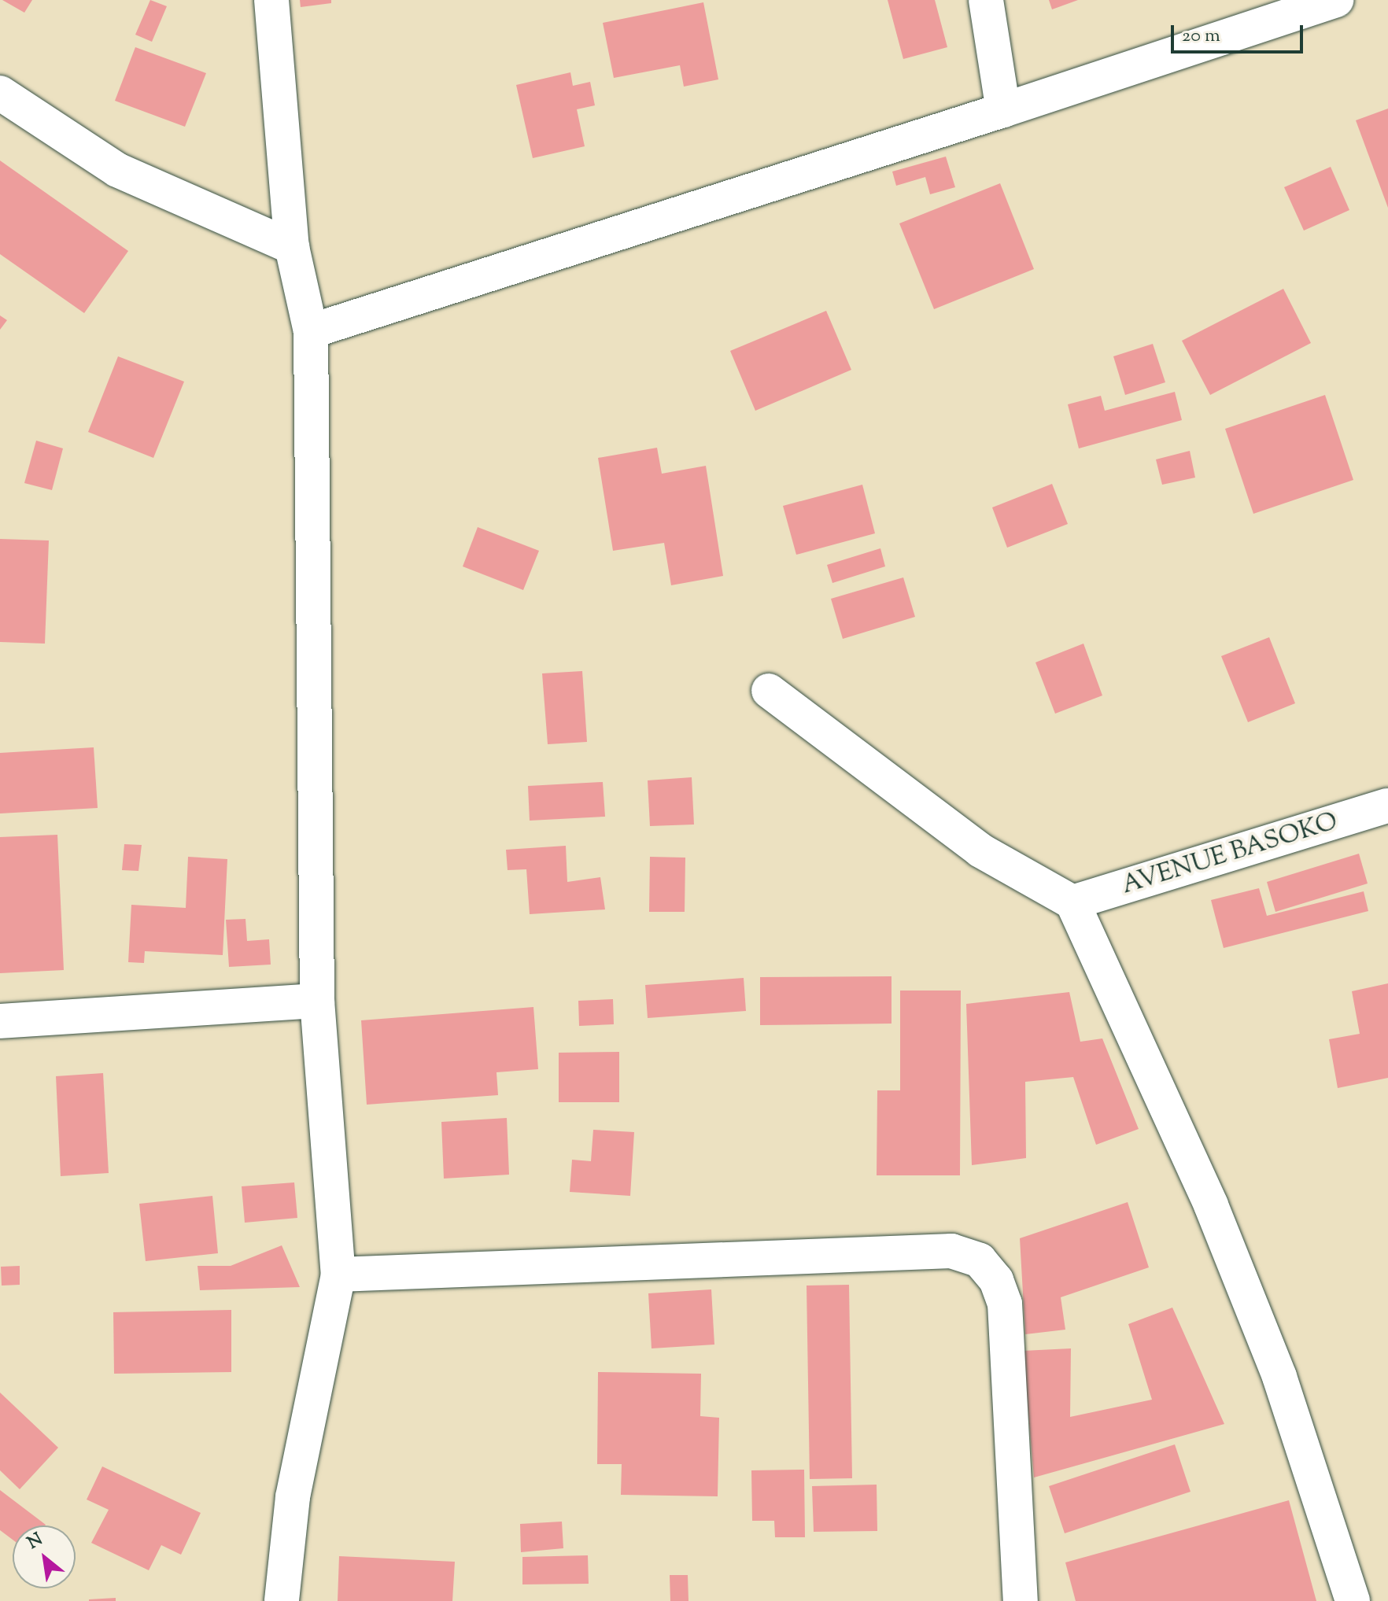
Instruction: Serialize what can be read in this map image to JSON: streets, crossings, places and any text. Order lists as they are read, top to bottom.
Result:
{
  "streets": {
    "street": ["AVENUE BASOKO"]
  },
  "scale_bar": "20 m",
  "north": "top left"
}
